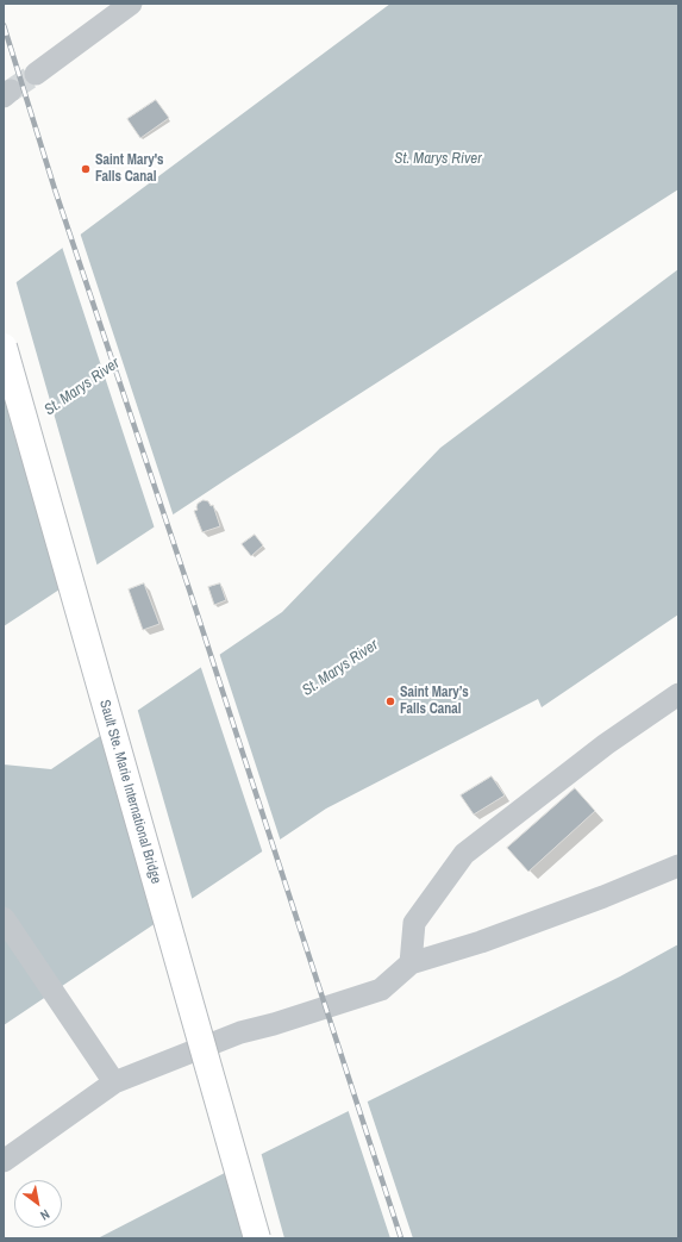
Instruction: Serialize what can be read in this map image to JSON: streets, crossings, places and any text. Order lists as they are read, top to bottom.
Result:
{
  "streets": {
    "highway": ["Sault Ste. Marie International Bridge"]
  },
  "water": ["St. Marys River"],
  "places": ["Saint Mary's Falls Canal", "Saint Mary’s Falls Canal"],
  "north": "bottom right"
}
